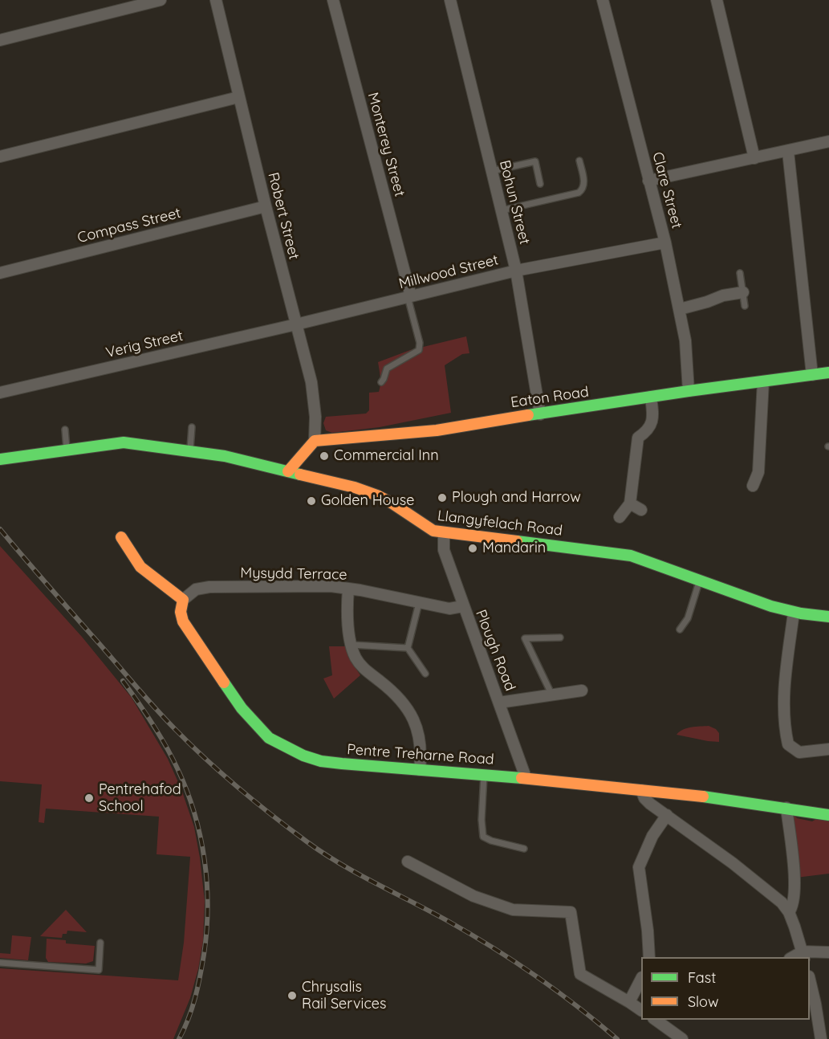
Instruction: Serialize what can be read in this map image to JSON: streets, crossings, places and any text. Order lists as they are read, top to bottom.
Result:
{
  "streets": {
    "street": [
      "Monterey Street",
      "Clare Street",
      "Bohun Street",
      "Robert Street",
      "Compass Street",
      "Millwood Street",
      "Verig Street",
      "Eaton Road",
      "Llangyfelach Road",
      "Mysydd Terrace",
      "Plough Road",
      "Pentre Treharne Road"
    ]
  },
  "crossings": [
    ["Monterey Street", "Millwood Street"],
    ["Clare Street", "Millwood Street"],
    ["Clare Street", "Eaton Road"],
    ["Bohun Street", "Millwood Street"],
    ["Bohun Street", "Eaton Road"],
    ["Robert Street", "Compass Street"],
    ["Robert Street", "Millwood Street"],
    ["Robert Street", "Verig Street"],
    ["Robert Street", "Eaton Road"],
    ["Millwood Street", "Verig Street"],
    ["Llangyfelach Road", "Plough Road"],
    ["Mysydd Terrace", "Plough Road"],
    ["Mysydd Terrace", "Pentre Treharne Road"],
    ["Plough Road", "Pentre Treharne Road"]
  ],
  "places": [
    "Commercial Inn",
    "Plough and Harrow",
    "Golden House",
    "Mandarin",
    "Pentrehafod School",
    "Chrysalis Rail Services"
  ],
  "legend": ["Fast", "Slow"]
}
